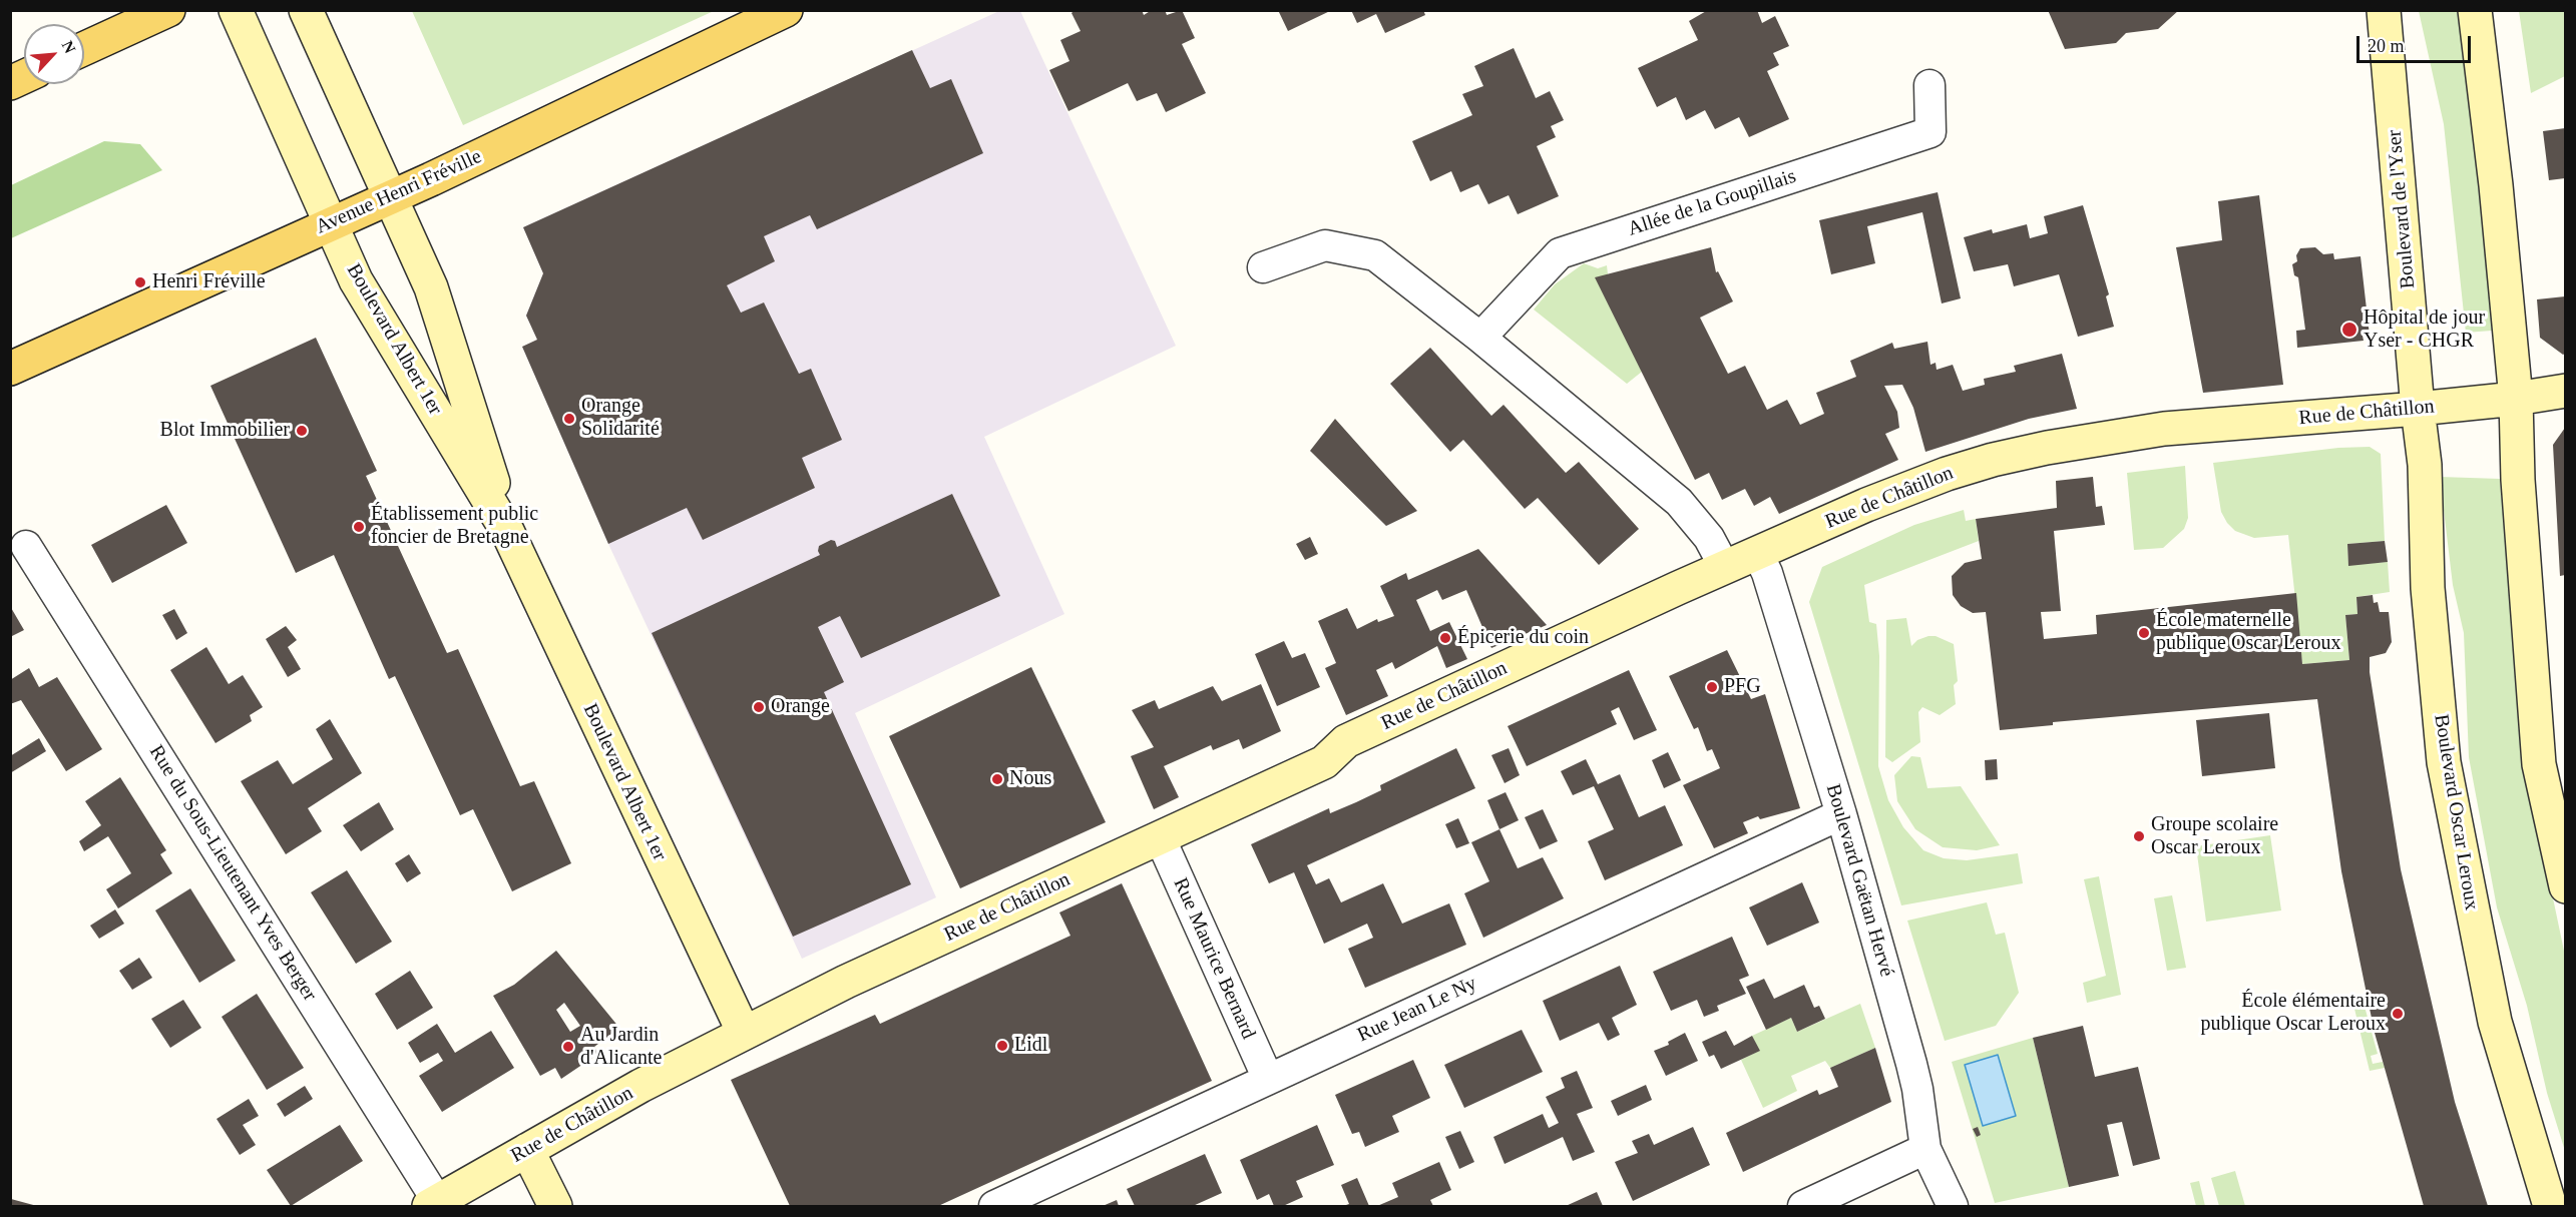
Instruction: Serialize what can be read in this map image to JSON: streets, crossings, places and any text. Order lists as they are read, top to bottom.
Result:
{
  "streets": {
    "main road": ["Avenue Henri Fréville"],
    "street": [
      "Allée de la Goupillais",
      "Boulevard de l'Yser",
      "Boulevard Albert 1er",
      "Rue de Châtillon",
      "Boulevard Oscar Leroux",
      "Rue du Sous-Lieutenant Yves Berger",
      "Boulevard Gaëtan Hervé",
      "Rue Maurice Bernard",
      "Rue Jean Le Ny"
    ]
  },
  "crossings": [
    ["Avenue Henri Fréville", "Boulevard Albert 1er"],
    ["Boulevard de l'Yser", "Rue de Châtillon"],
    ["Boulevard de l'Yser", "Boulevard Oscar Leroux"],
    ["Boulevard Albert 1er", "Rue de Châtillon"],
    ["Rue de Châtillon", "Boulevard Oscar Leroux"],
    ["Rue de Châtillon", "Rue du Sous-Lieutenant Yves Berger"],
    ["Rue de Châtillon", "Boulevard Gaëtan Hervé"],
    ["Rue de Châtillon", "Rue Maurice Bernard"],
    ["Boulevard Gaëtan Hervé", "Rue Jean Le Ny"],
    ["Rue Maurice Bernard", "Rue Jean Le Ny"]
  ],
  "places": [
    "Henri Fréville",
    "Hôpital de jour Yser - CHGR",
    "Orange Solidarité",
    "Blot Immobilier",
    "Établissement public foncier de Bretagne",
    "École maternelle publique Oscar Leroux",
    "Épicerie du coin",
    "PFG",
    "Orange",
    "Nous",
    "Groupe scolaire Oscar Leroux",
    "École élémentaire publique Oscar Leroux",
    "Lidl",
    "Au Jardin d'Alicante"
  ],
  "scale_bar": "20 m",
  "north": "top right"
}
